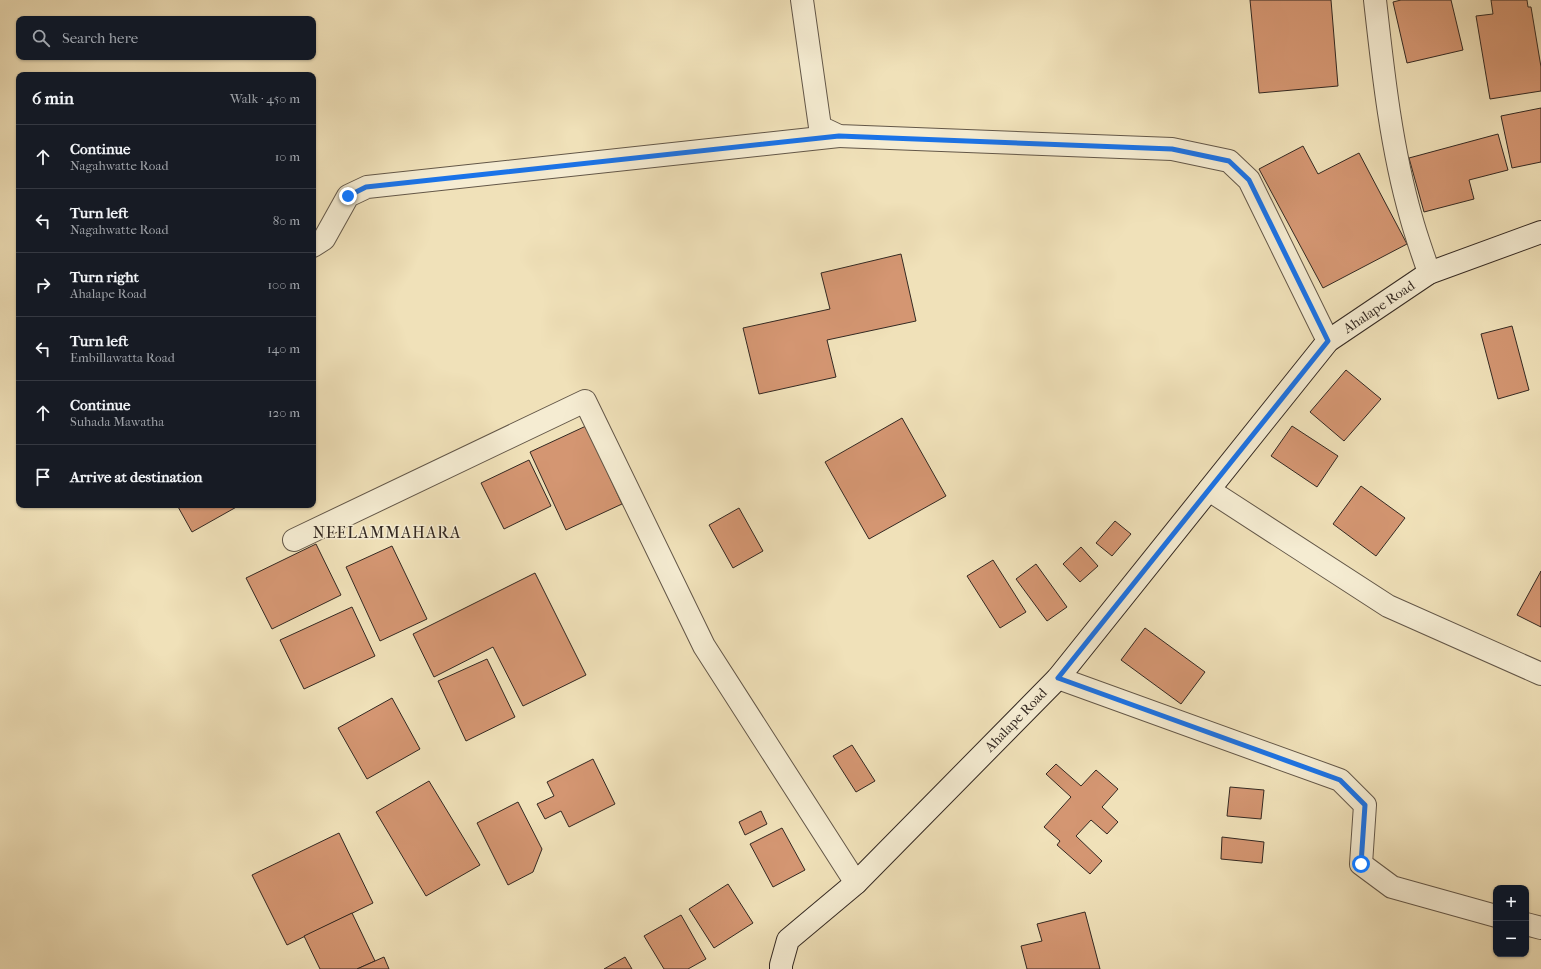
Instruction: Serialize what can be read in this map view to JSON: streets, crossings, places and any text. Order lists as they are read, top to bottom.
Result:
{
  "streets": {
    "street": ["Ahalape Road"]
  },
  "districts": ["NEELAMMAHARA"],
  "page": {
    "search": "Search here",
    "heading": ["6 min", "Walk · 450 m"],
    "list": [
      ["Continue", "Nagahwatte Road", "10 m"],
      ["Turn left", "Nagahwatte Road", "80 m"],
      ["Turn right", "Ahalape Road", "100 m"],
      ["Turn left", "Embillawatta Road", "140 m"],
      ["Continue", "Suhada Mawatha", "120 m"],
      "Arrive at destination"
    ],
    "map_buttons": ["+", "−"]
  }
}
